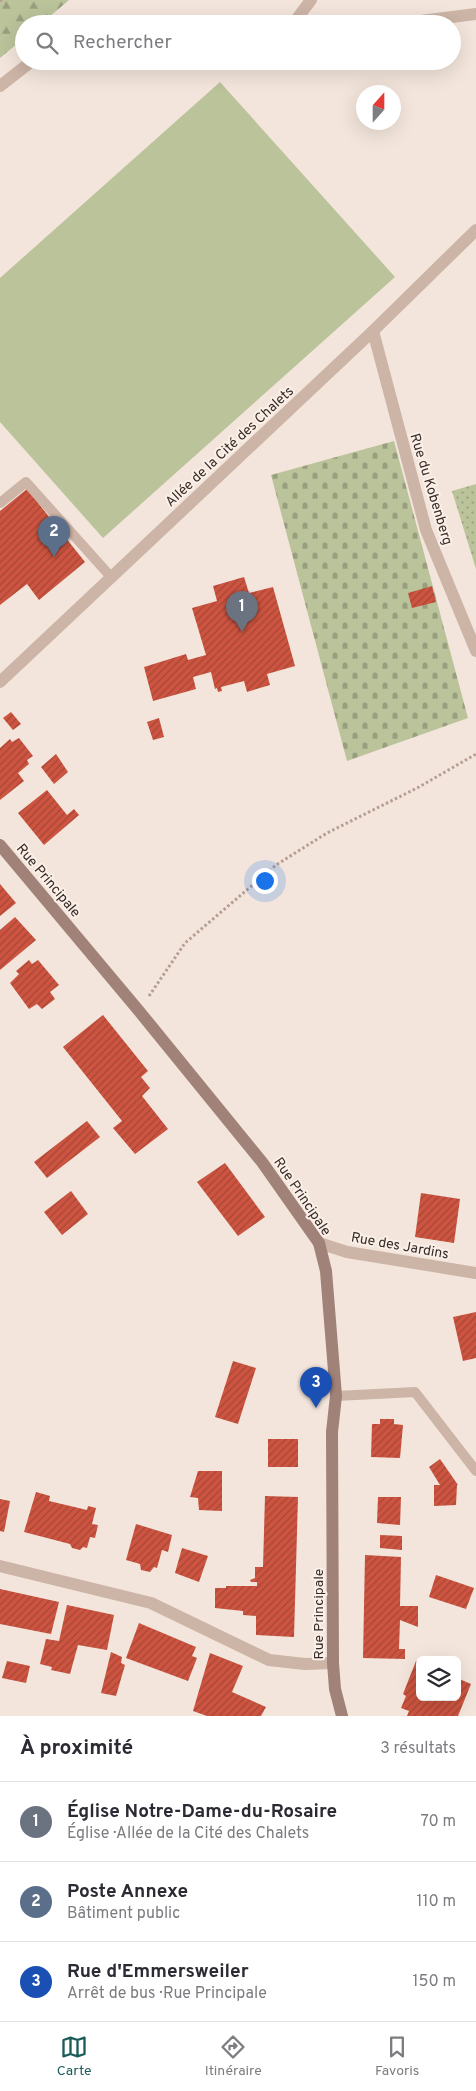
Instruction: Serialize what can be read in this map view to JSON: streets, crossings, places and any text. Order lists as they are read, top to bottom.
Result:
{
  "streets": {
    "main road": ["Rue Principale"],
    "street": ["Allée de la Cité des Chalets", "Rue du Kobenberg", "Rue des Jardins"]
  },
  "crossings": [
    ["Allée de la Cité des Chalets", "Rue du Kobenberg"],
    ["Rue Principale", "Rue des Jardins"]
  ],
  "north": "top",
  "page": {
    "search": "Rechercher",
    "pins": ["2", "1", "3"],
    "heading": ["À proximité", "3 résultats"],
    "list": [
      {
        "mark": "1",
        "name": "Église Notre-Dame-du-Rosaire",
        "note": "Église · Allée de la Cité des Chalets",
        "value": "70 m"
      },
      {
        "mark": "2",
        "name": "Poste Annexe",
        "note": "Bâtiment public",
        "value": "110 m"
      },
      {
        "mark": "3",
        "name": "Rue d'Emmersweiler",
        "note": "Arrêt de bus · Rue Principale",
        "value": "150 m"
      }
    ],
    "nav": ["Carte", "Itinéraire", "Favoris"]
  }
}
